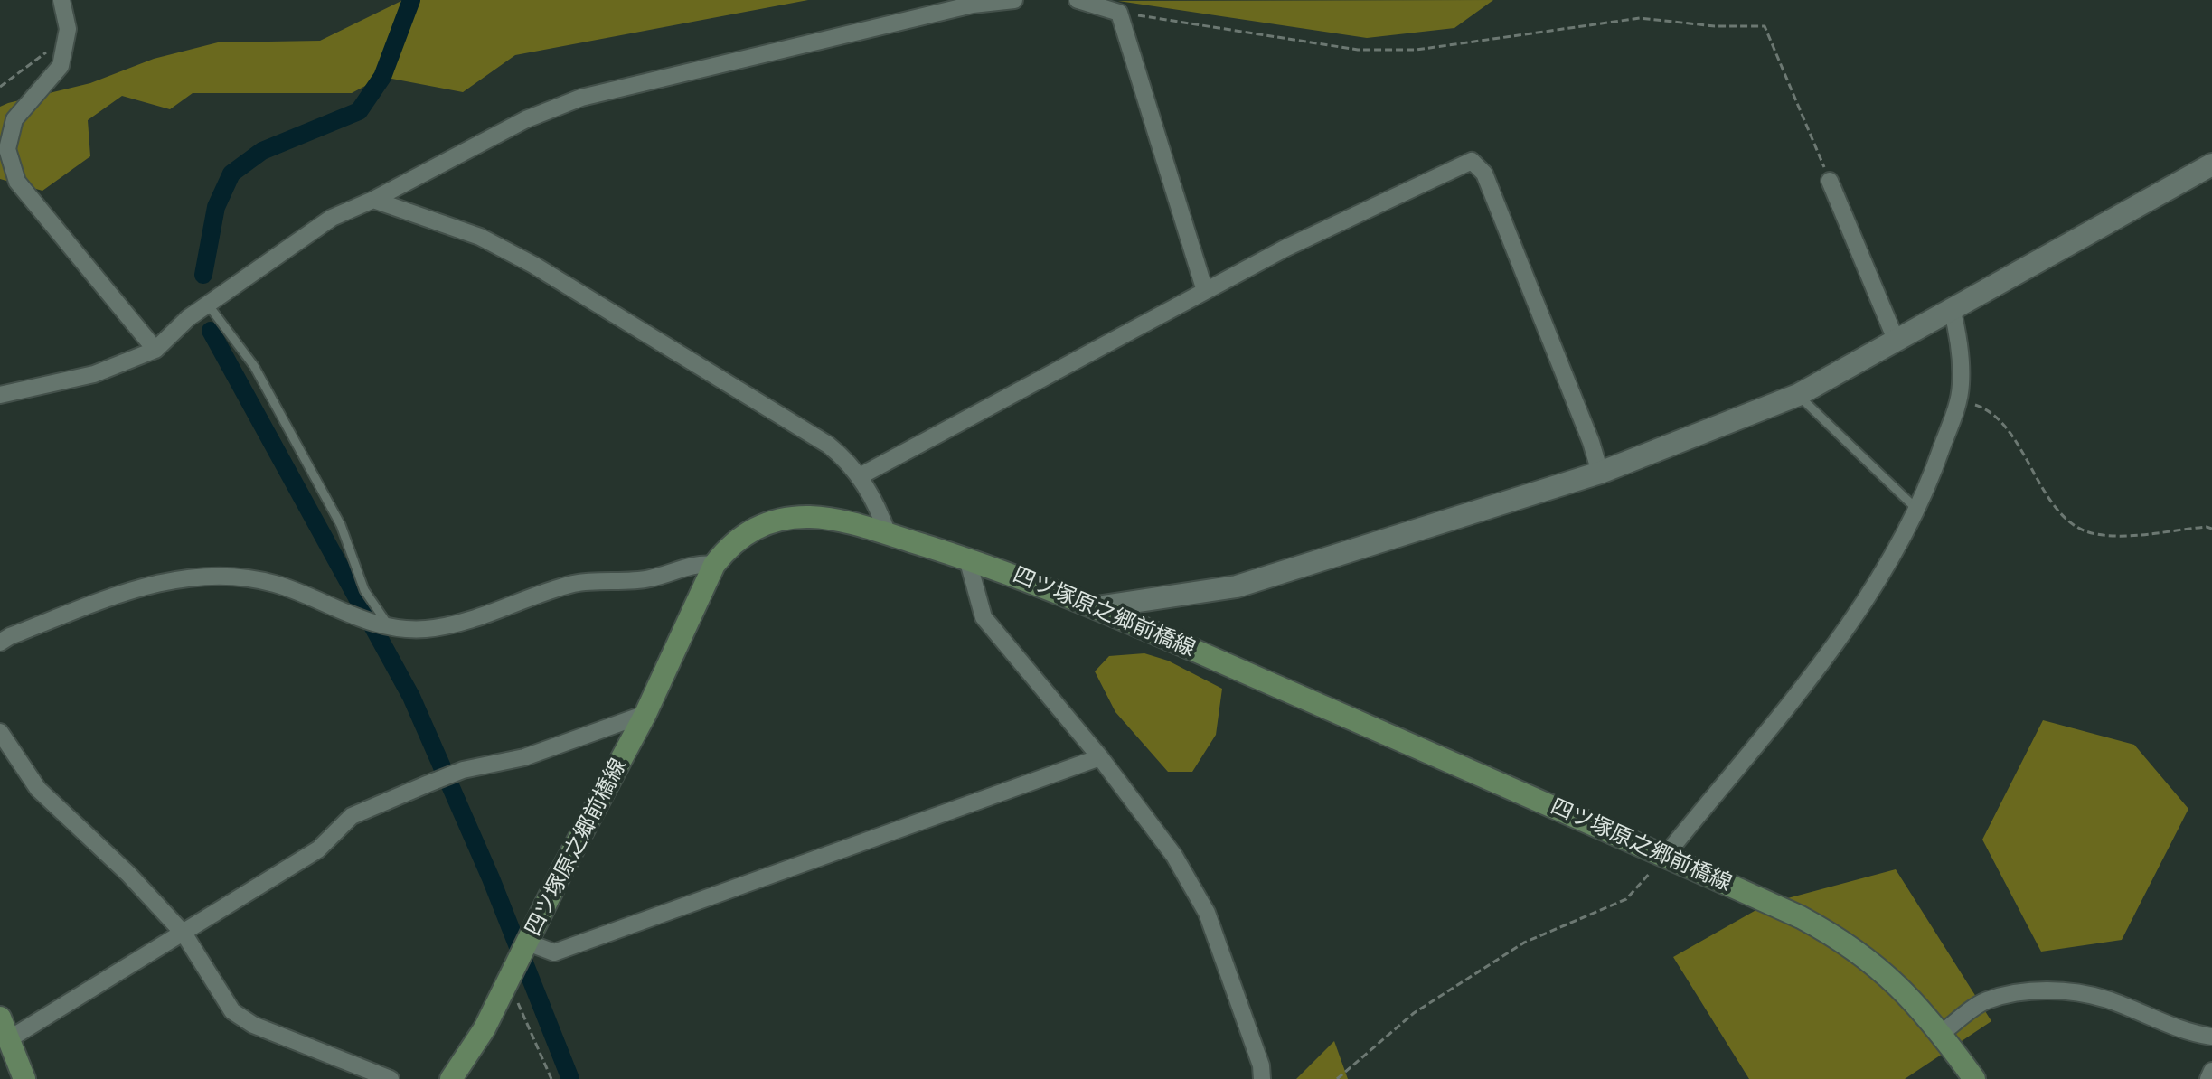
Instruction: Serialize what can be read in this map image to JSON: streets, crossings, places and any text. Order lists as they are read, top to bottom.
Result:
{
  "streets": {
    "main road": ["四ツ塚原之郷前橋線"]
  }
}
